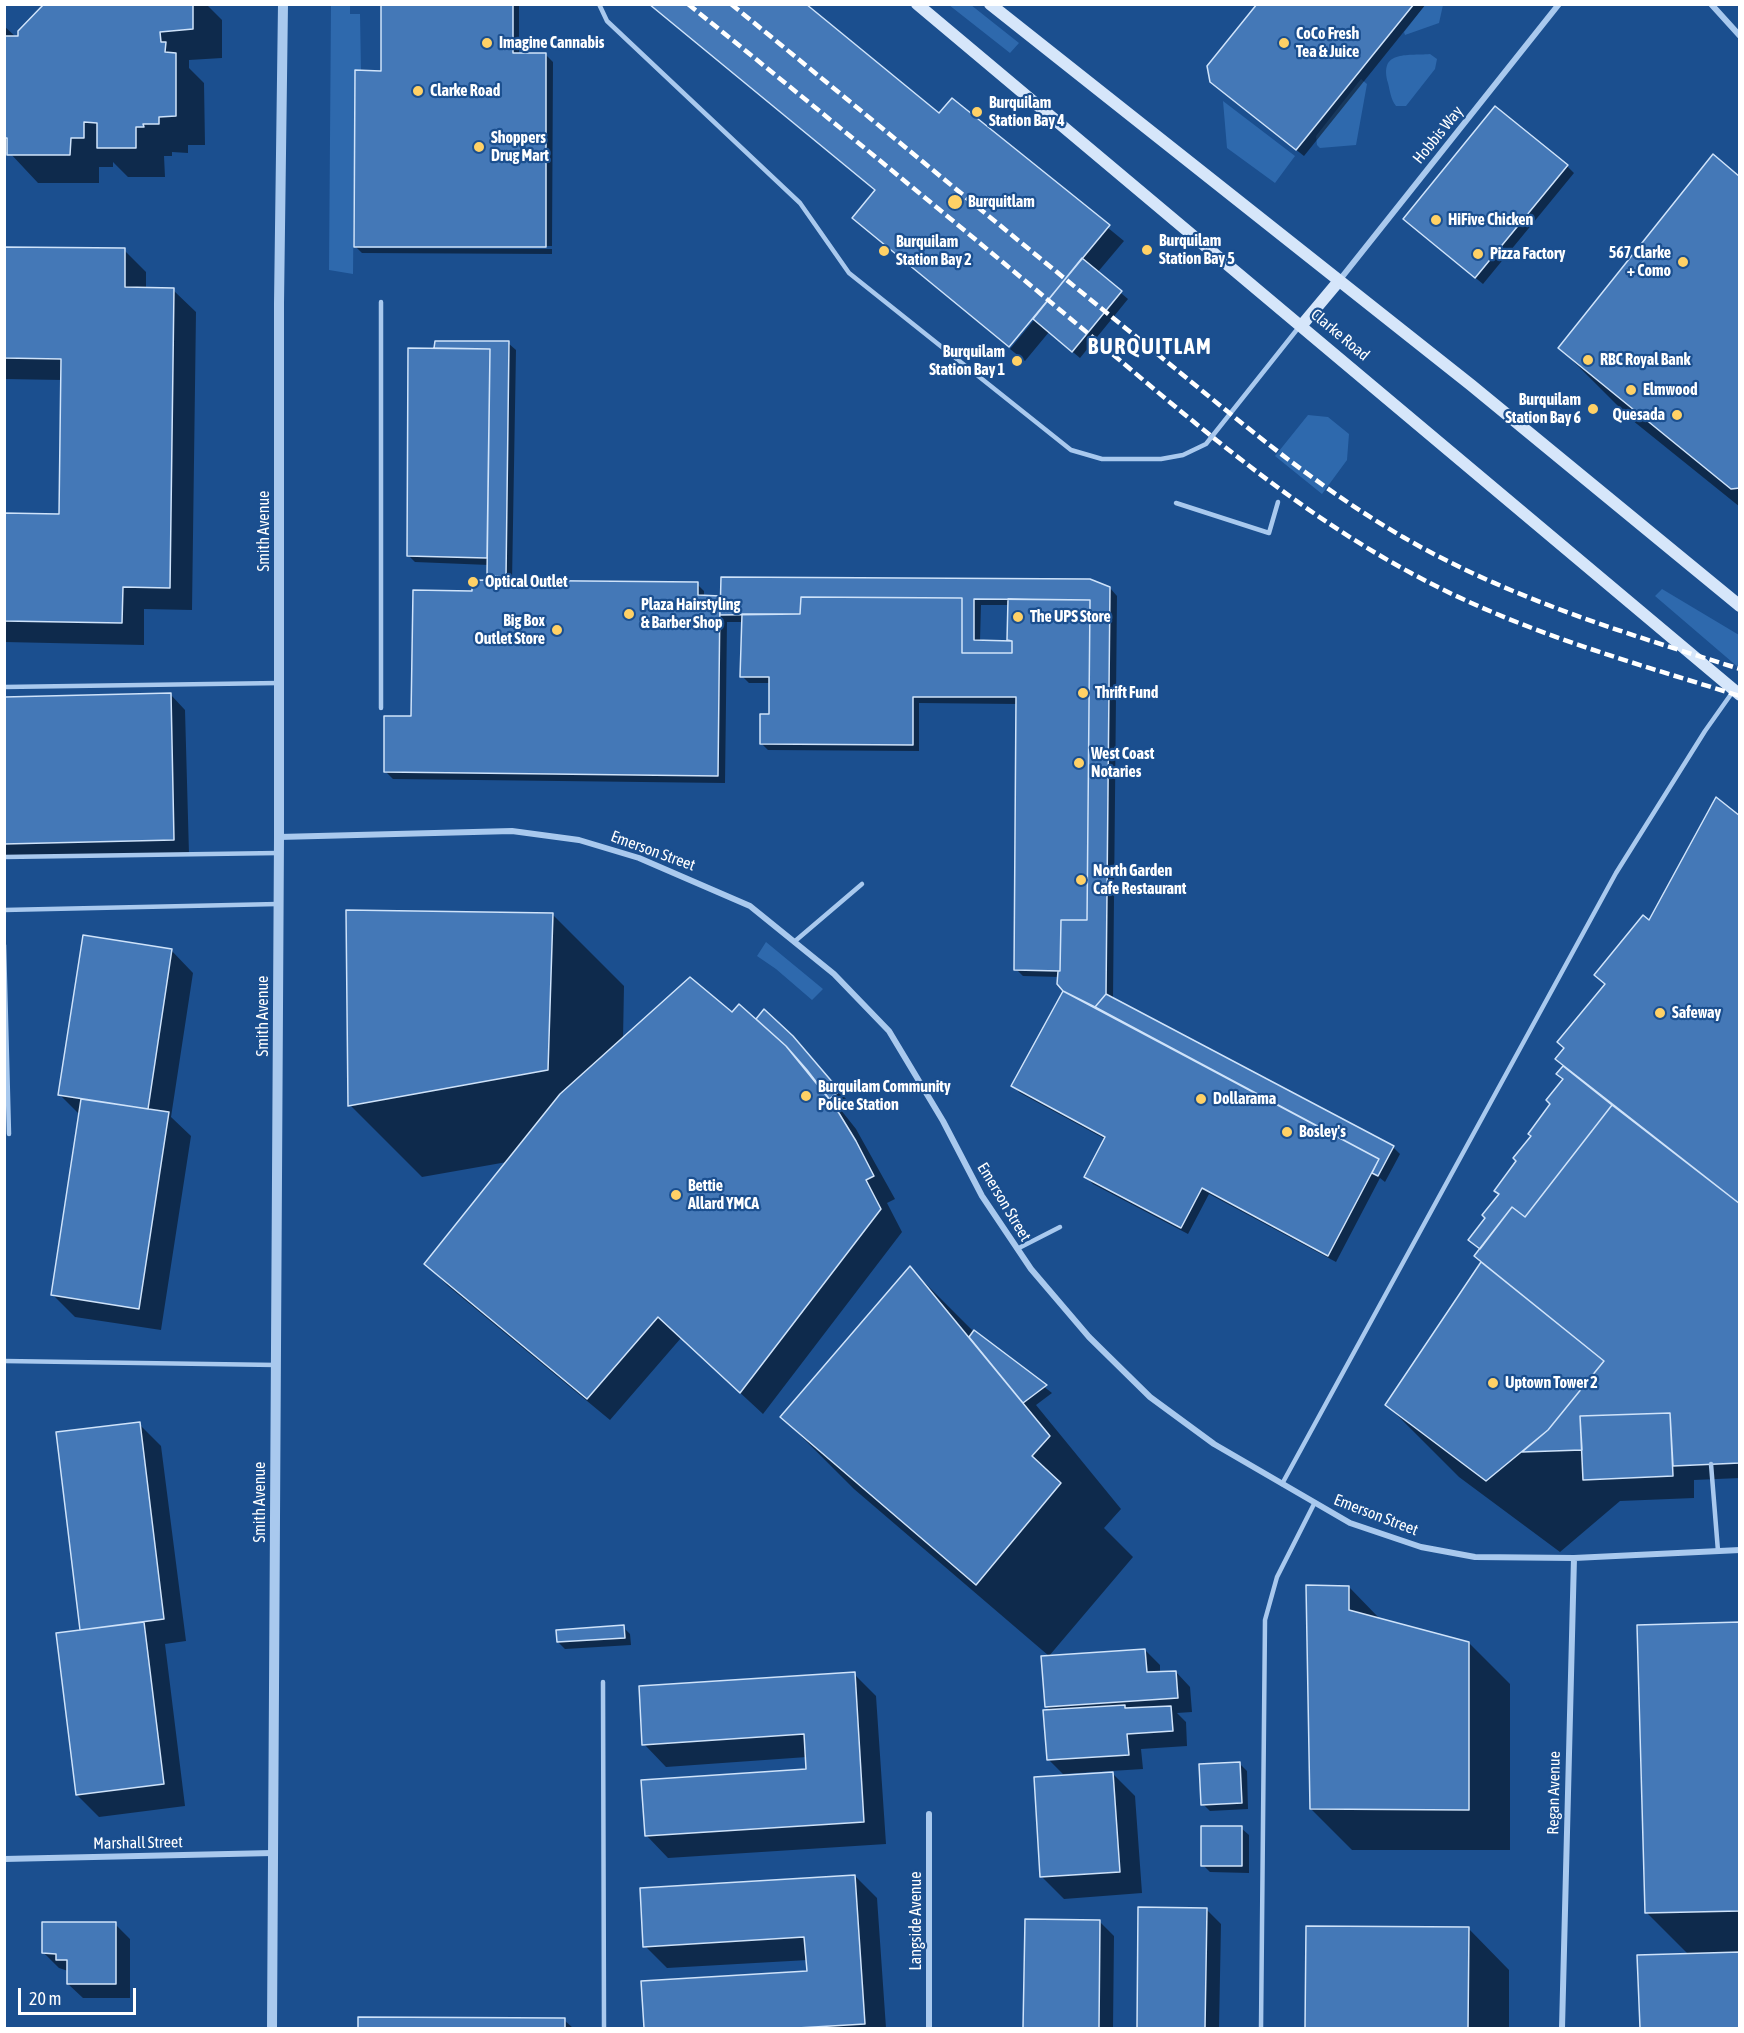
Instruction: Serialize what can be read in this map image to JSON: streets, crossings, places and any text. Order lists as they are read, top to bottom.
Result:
{
  "streets": {
    "main road": ["Clarke Road"],
    "street": [
      "Hobbis Way",
      "Smith Avenue",
      "Emerson Street",
      "Regan Avenue",
      "Marshall Street",
      "Langside Avenue"
    ]
  },
  "crossings": [
    ["Smith Avenue", "Emerson Street"],
    ["Smith Avenue", "Marshall Street"],
    ["Emerson Street", "Regan Avenue"]
  ],
  "districts": ["BURQUITLAM"],
  "places": [
    "Imagine Cannabis",
    "CoCo Fresh Tea & Juice",
    "Clarke Road",
    "Burquilam Station Bay 4",
    "Shoppers Drug Mart",
    "Burquitlam",
    "HiFive Chicken",
    "Burquilam Station Bay 5",
    "Burquilam Station Bay 2",
    "Pizza Factory",
    "567 Clarke + Como",
    "RBC Royal Bank",
    "Burquilam Station Bay 1",
    "Elmwood",
    "Burquilam Station Bay 6",
    "Quesada",
    "Optical Outlet",
    "Plaza Hairstyling & Barber Shop",
    "The UPS Store",
    "Big Box Outlet Store",
    "Thrift Fund",
    "West Coast Notaries",
    "North Garden Cafe Restaurant",
    "Safeway",
    "Burquilam Community Police Station",
    "Dollarama",
    "Bosley's",
    "Bettie Allard YMCA",
    "Uptown Tower 2"
  ],
  "scale_bar": "20 m"
}
